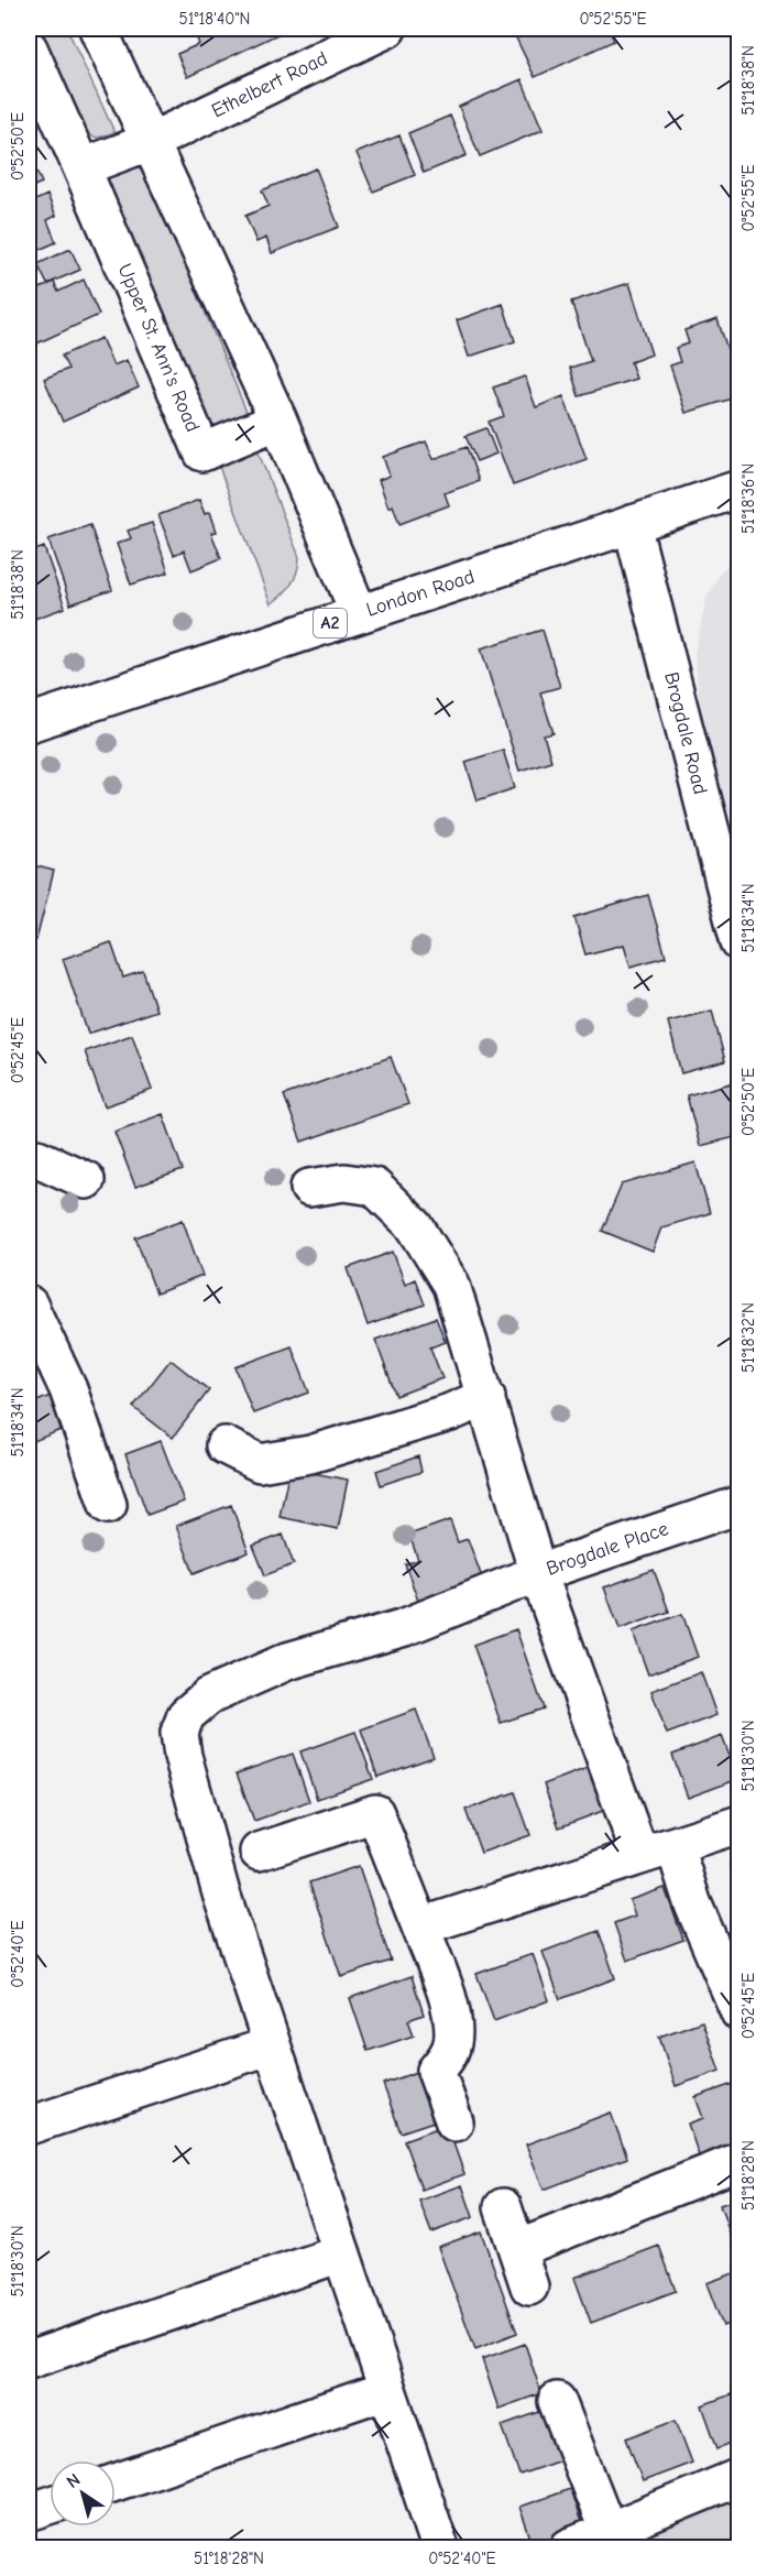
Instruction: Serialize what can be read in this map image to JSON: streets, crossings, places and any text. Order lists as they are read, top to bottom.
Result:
{
  "streets": {
    "street": [
      "Ethelbert Road",
      "Upper St. Ann's Road",
      "London Road",
      "A2",
      "Brogdale Road",
      "Brogdale Place"
    ]
  },
  "crossings": [
    ["London Road", "Brogdale Road"]
  ],
  "north": "top left",
  "coordinates": [
    "51°18'40\"N",
    "0°52'55\"E",
    "51°18'38\"N",
    "0°52'50\"E",
    "51°18'36\"N",
    "51°18'34\"N",
    "0°52'45\"E",
    "51°18'32\"N",
    "51°18'30\"N",
    "0°52'40\"E",
    "51°18'28\"N"
  ]
}
